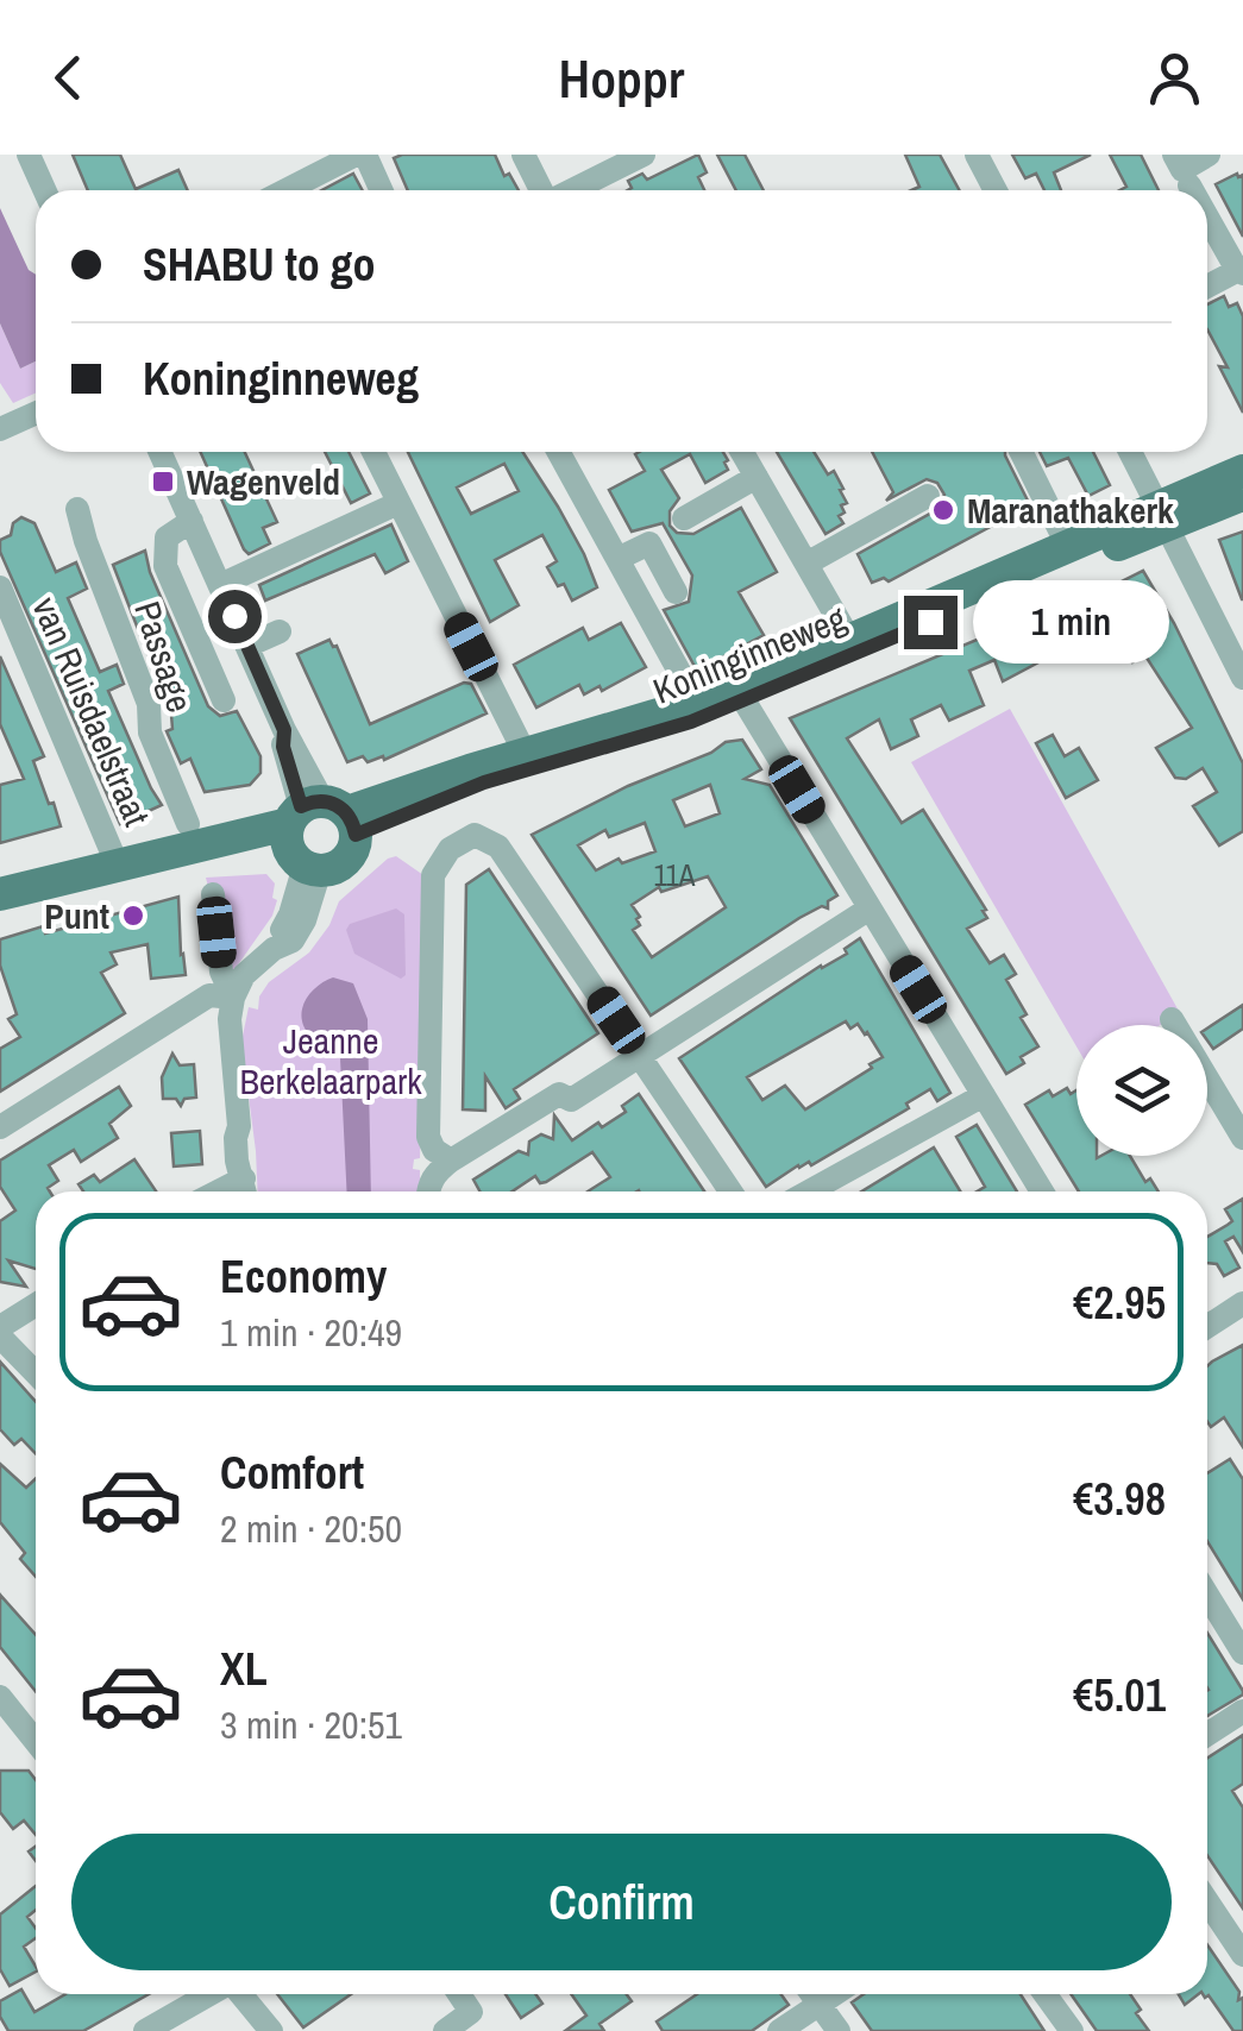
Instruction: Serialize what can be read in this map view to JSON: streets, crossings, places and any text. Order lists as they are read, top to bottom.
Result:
{
  "streets": {
    "main road": ["Koninginneweg"],
    "street": ["Passage", "van Ruisdaelstraat"]
  },
  "crossings": [
    ["Koninginneweg", "van Ruisdaelstraat"]
  ],
  "parks": ["Jeanne Berkelaarpark"],
  "places": {
    "transit": ["Wagenveld"],
    "other": ["Maranathakerk", "Punt"]
  },
  "house_numbers": ["11A"],
  "page": {
    "header": "Hoppr",
    "banner": ["SHABU to go", "Koninginneweg"],
    "bubble": "1 min",
    "list": [
      {
        "name": "Economy",
        "note": "1 min · 20:49",
        "value": "€2.95"
      },
      {
        "name": "Comfort",
        "note": "2 min · 20:50",
        "value": "€3.98"
      },
      {
        "name": "XL",
        "note": "3 min · 20:51",
        "value": "€5.01"
      }
    ],
    "buttons": "Confirm"
  }
}
